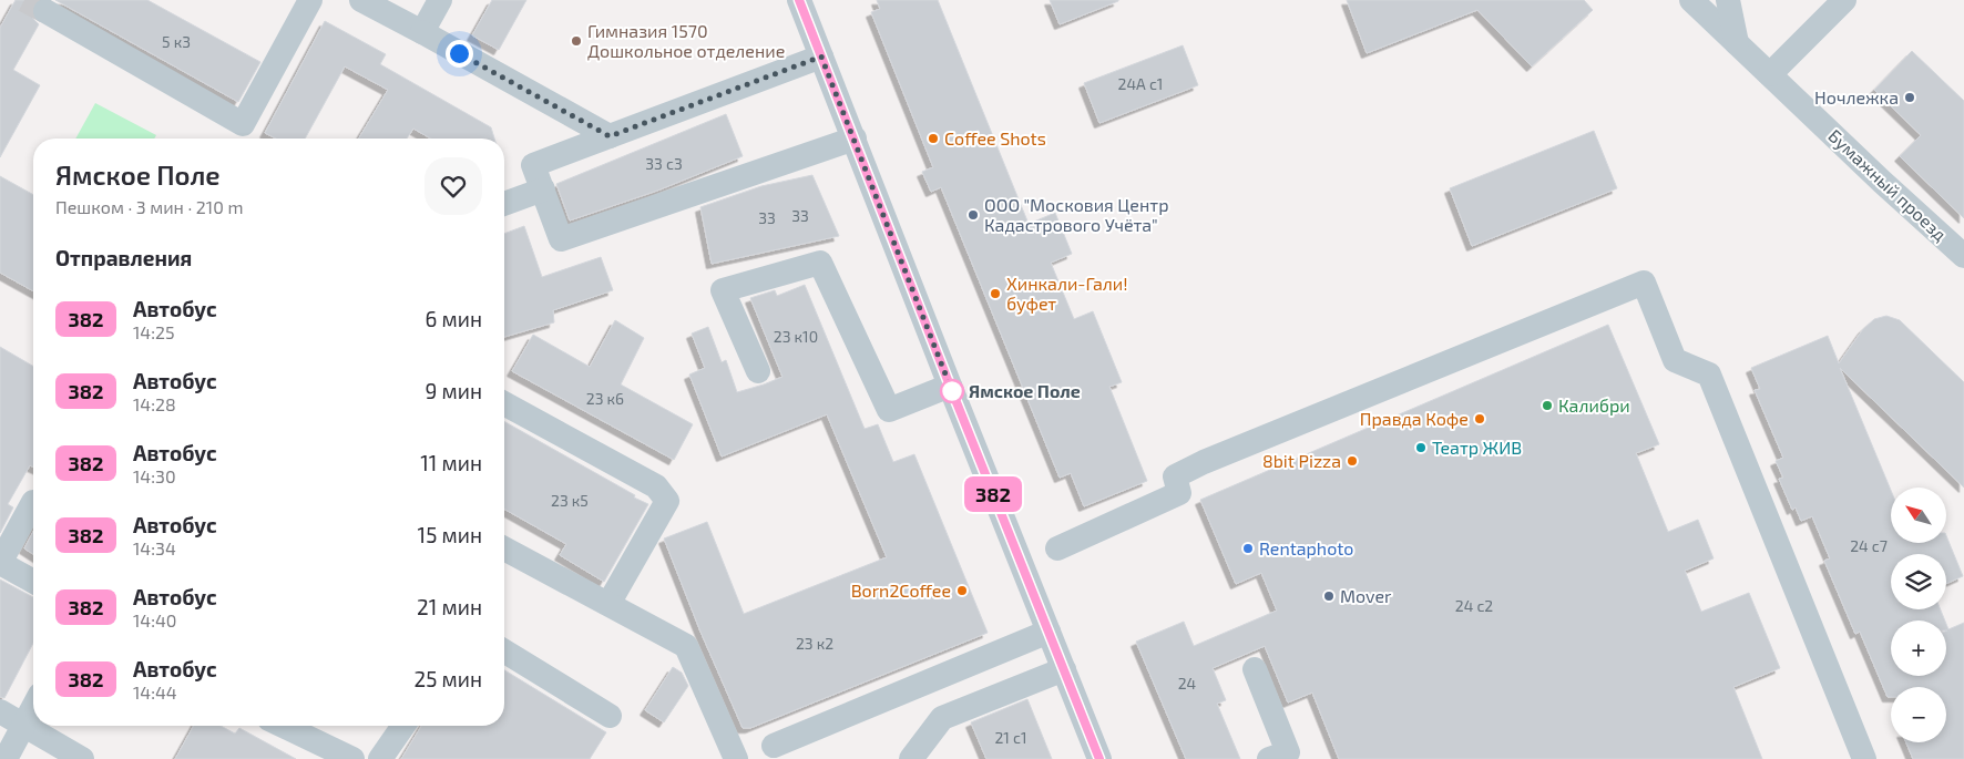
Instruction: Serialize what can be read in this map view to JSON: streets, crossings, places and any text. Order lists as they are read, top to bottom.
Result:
{
  "streets": {
    "street": ["Бумажный проезд"]
  },
  "places": [
    "Гимназия 1570 Дошкольное отделение",
    "Ночлежка",
    "Coffee Shots",
    "ООО \"Московия Центр Кадастрового Учёта\"",
    "Хинкали-Гали! буфет",
    "Ямское Поле",
    "Калибри",
    "Правда Кофе",
    "Театр ЖИВ",
    "8bit Pizza",
    "Rentaphoto",
    "Born2Coffee",
    "Mover"
  ],
  "lines": ["bus line 382"],
  "house_numbers": [
    "5 к3",
    "24А с1",
    "33 с3",
    "33",
    "33",
    "23 к10",
    "23 к6",
    "23 к5",
    "24 с7",
    "24 с2",
    "23 к2",
    "24",
    "21 с1"
  ],
  "north": "top left",
  "page": {
    "on_map": "382",
    "heading": [
      ["Ямское Поле", "Пешком · 3 мин · 210 m"],
      "Отправления"
    ],
    "list": [
      {
        "mark": "382",
        "name": "Автобус",
        "note": "14:25",
        "value": "6 мин"
      },
      {
        "mark": "382",
        "name": "Автобус",
        "note": "14:28",
        "value": "9 мин"
      },
      {
        "mark": "382",
        "name": "Автобус",
        "note": "14:30",
        "value": "11 мин"
      },
      {
        "mark": "382",
        "name": "Автобус",
        "note": "14:34",
        "value": "15 мин"
      },
      {
        "mark": "382",
        "name": "Автобус",
        "note": "14:40",
        "value": "21 мин"
      },
      {
        "mark": "382",
        "name": "Автобус",
        "note": "14:44",
        "value": "25 мин"
      }
    ],
    "map_buttons": ["+", "−"]
  }
}
